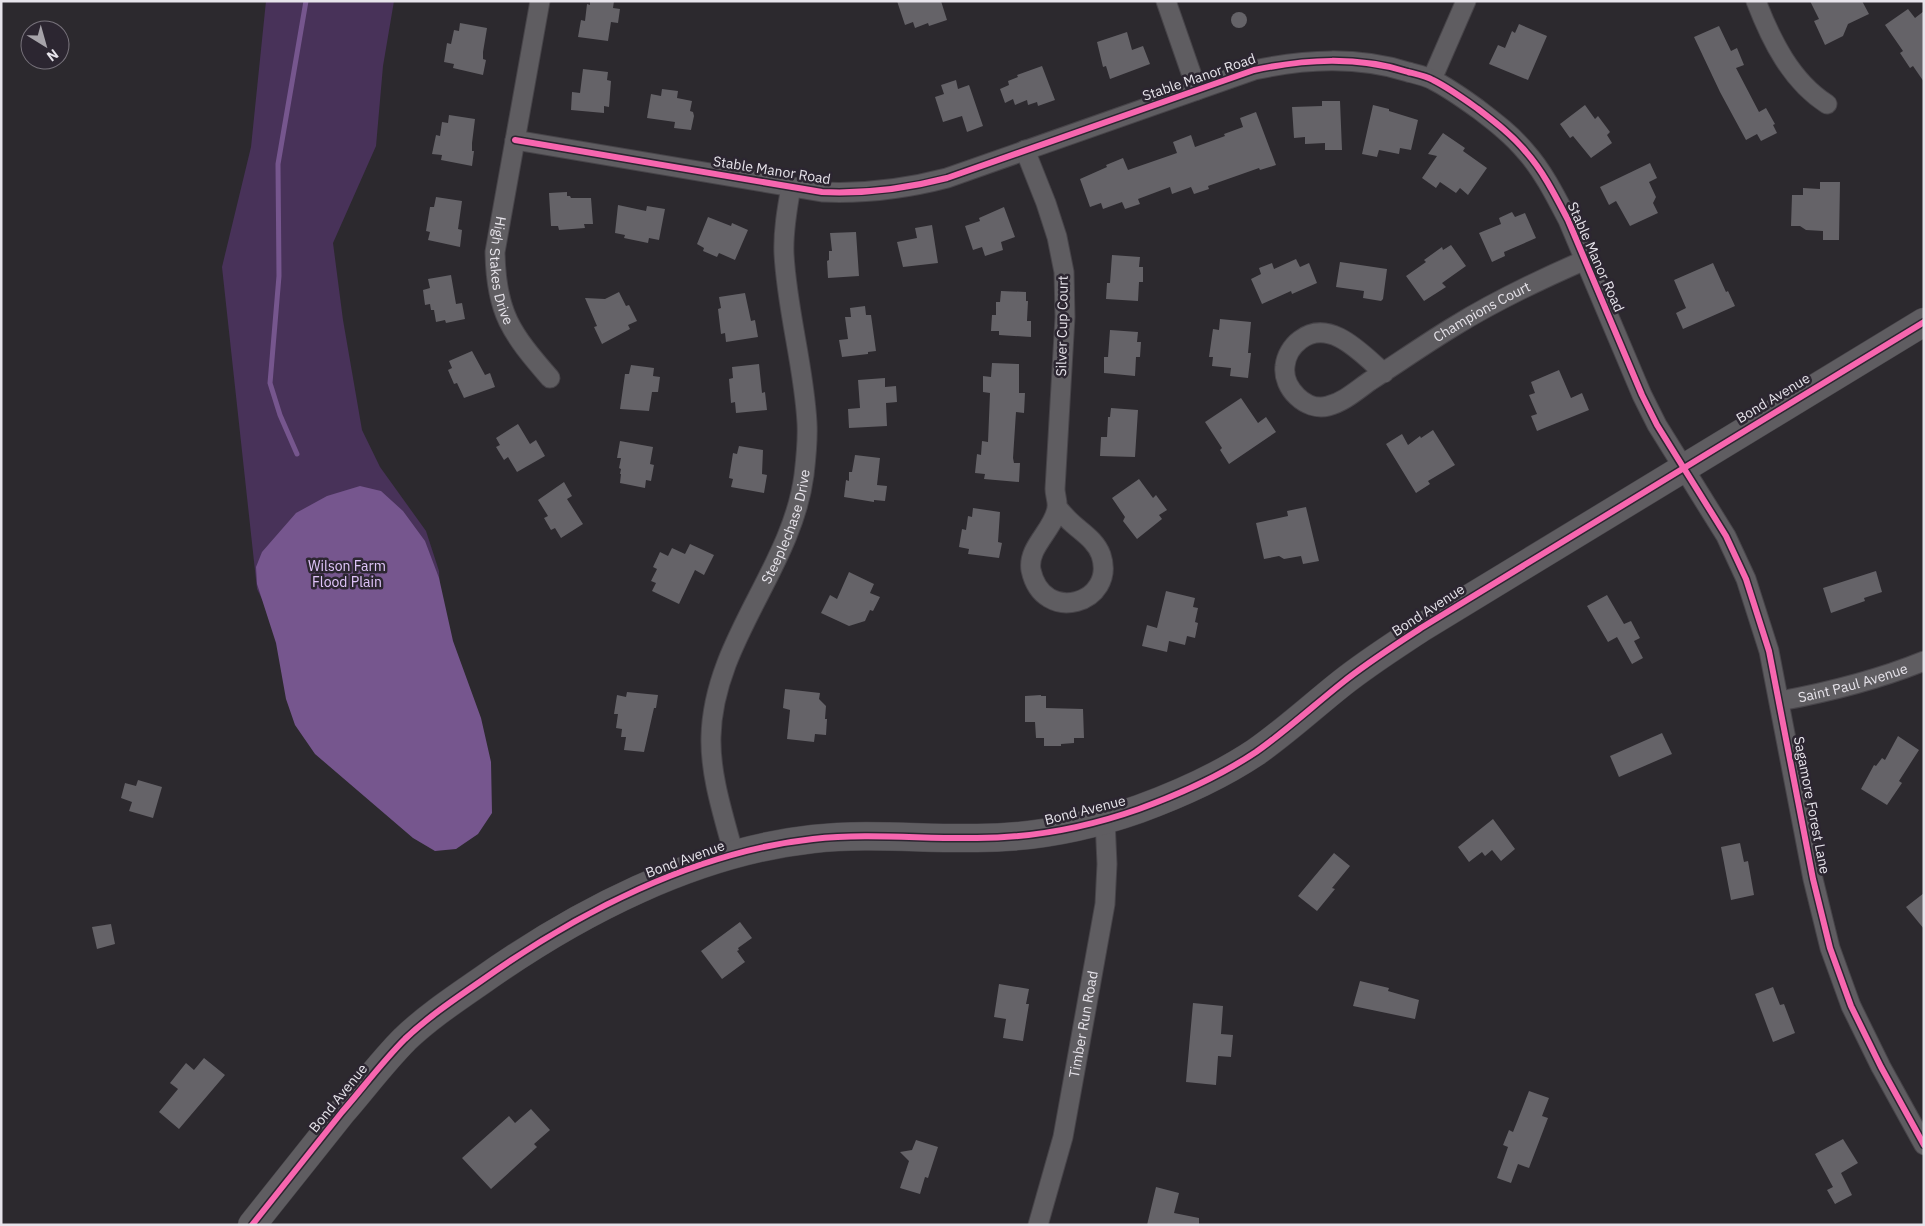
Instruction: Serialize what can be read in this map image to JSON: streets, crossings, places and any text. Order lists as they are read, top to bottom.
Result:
{
  "streets": {
    "street": [
      "Stable Manor Road",
      "High Stakes Drive",
      "Champions Court",
      "Silver Cup Court",
      "Bond Avenue",
      "Steeplechase Drive",
      "Saint Paul Avenue",
      "Sagamore Forest Lane",
      "Timber Run Road"
    ]
  },
  "crossings": [
    ["Stable Manor Road", "High Stakes Drive"],
    ["Stable Manor Road", "Champions Court"],
    ["Stable Manor Road", "Silver Cup Court"],
    ["Stable Manor Road", "Bond Avenue"],
    ["Stable Manor Road", "Steeplechase Drive"],
    ["Stable Manor Road", "Sagamore Forest Lane"],
    ["Bond Avenue", "Steeplechase Drive"],
    ["Bond Avenue", "Sagamore Forest Lane"],
    ["Bond Avenue", "Timber Run Road"],
    ["Saint Paul Avenue", "Sagamore Forest Lane"]
  ],
  "parks": ["Wilson Farm Flood Plain"],
  "north": "bottom right"
}
